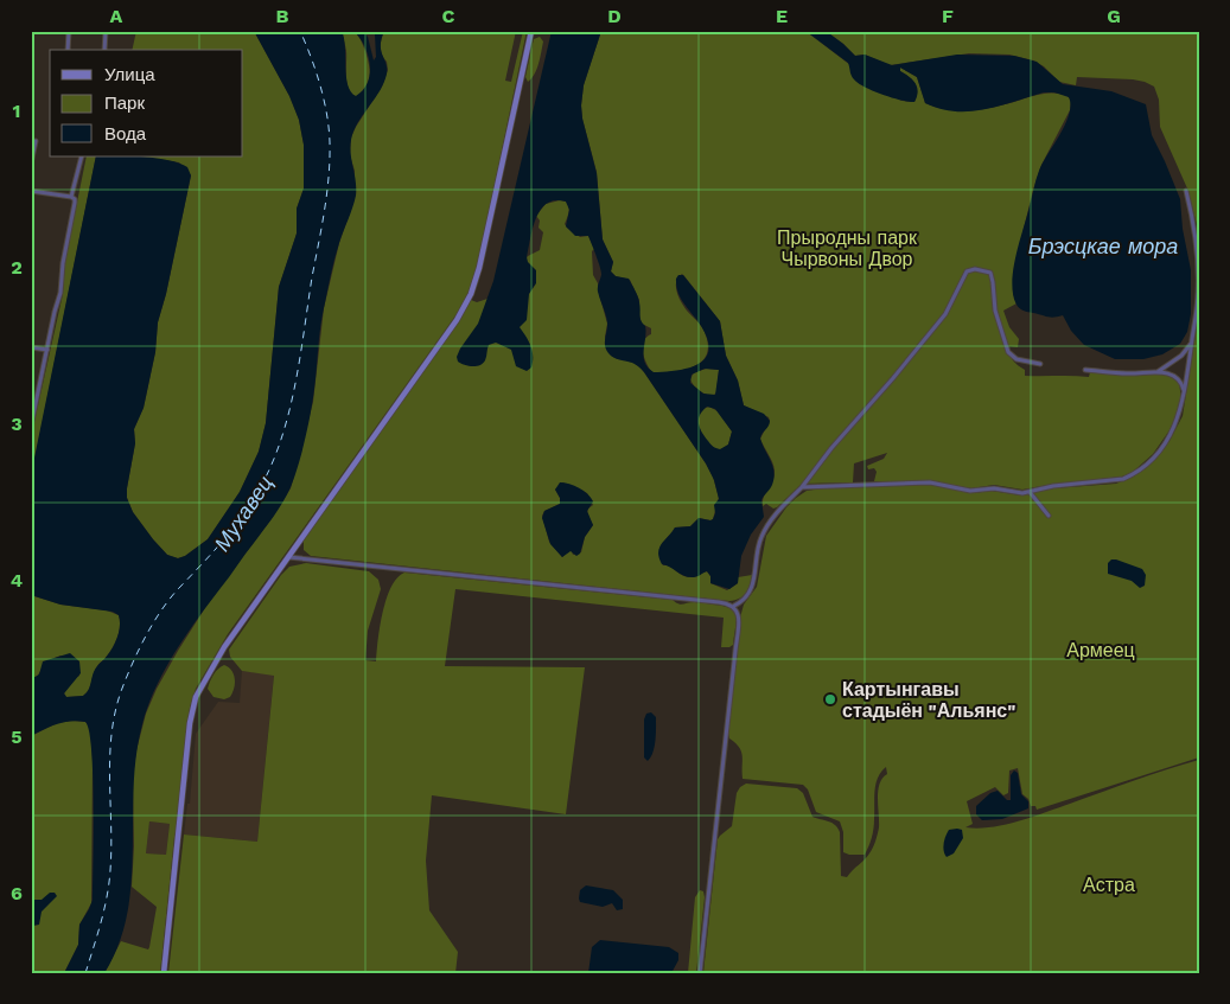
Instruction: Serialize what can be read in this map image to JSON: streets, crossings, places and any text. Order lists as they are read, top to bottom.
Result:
{
  "water": ["Брэсцкае мора", "Мухавец"],
  "parks": ["Прыродны парк Чырвоны Двор", "Армеец", "Астра"],
  "places": ["Картынгавы стадыён \"Альянс\""],
  "legend": ["Улица", "Парк", "Вода"],
  "grid": {
    "columns": [
      "A",
      "B",
      "C",
      "D",
      "E",
      "F",
      "G"
    ],
    "rows": [
      "1",
      "2",
      "3",
      "4",
      "5",
      "6"
    ]
  }
}
